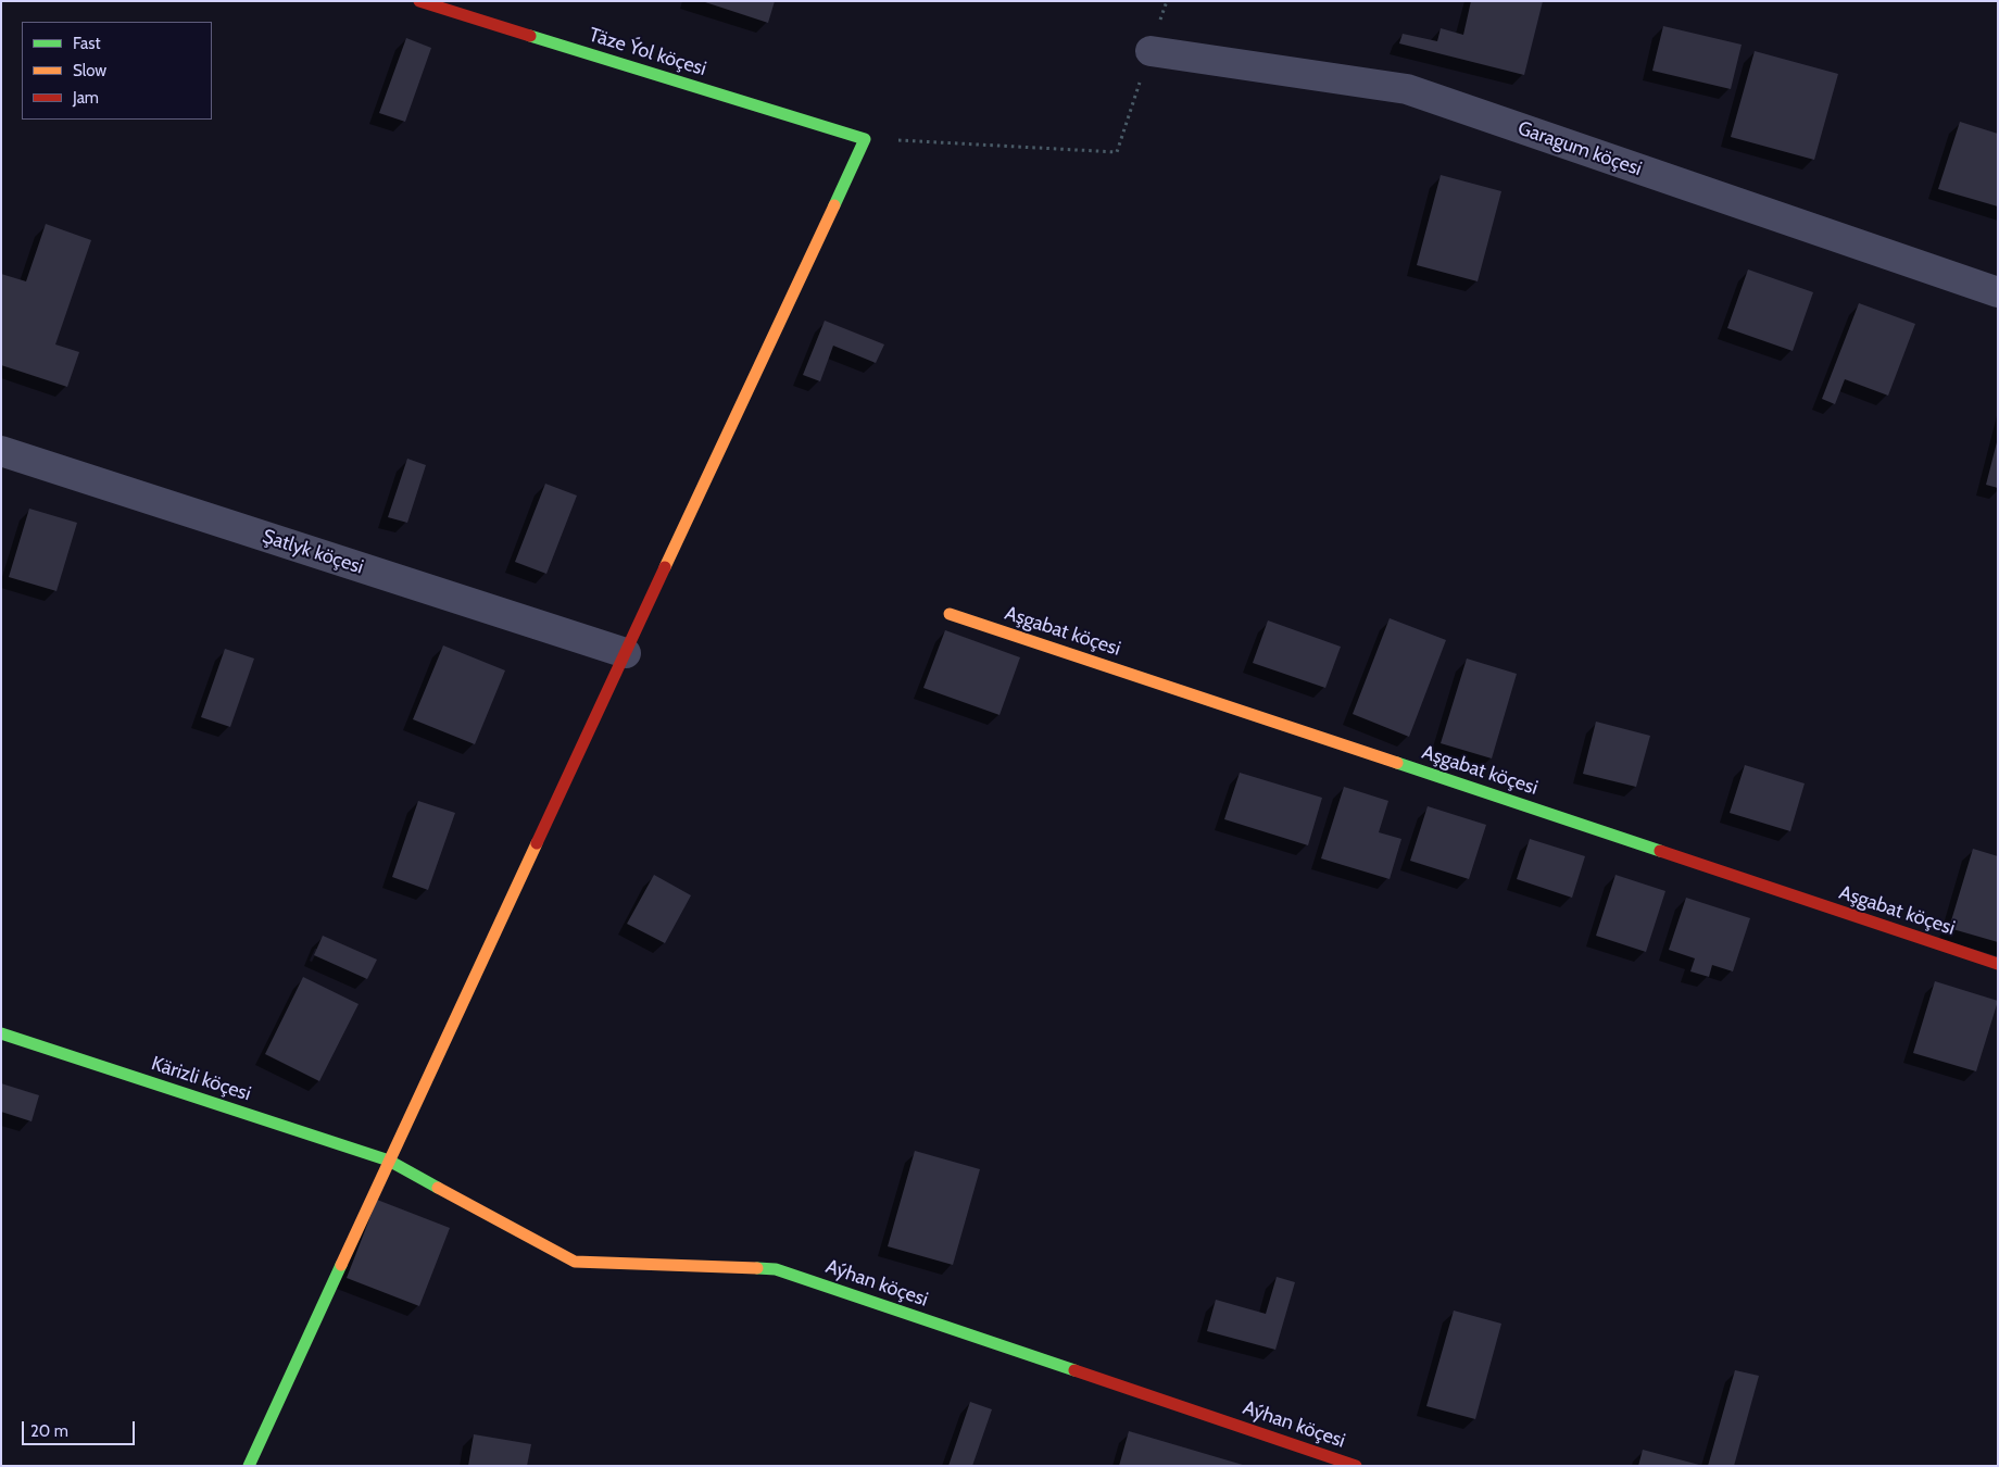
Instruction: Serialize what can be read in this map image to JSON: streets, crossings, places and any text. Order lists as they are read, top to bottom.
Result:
{
  "streets": {
    "street": [
      "Täze Ýol köçesi",
      "Garagum köçesi",
      "Şatlyk köçesi",
      "Aşgabat köçesi",
      "Kärizli köçesi",
      "Aýhan köçesi"
    ]
  },
  "crossings": [
    ["Kärizli köçesi", "Aýhan köçesi"]
  ],
  "legend": ["Fast", "Slow", "Jam"],
  "scale_bar": "20 m"
}
